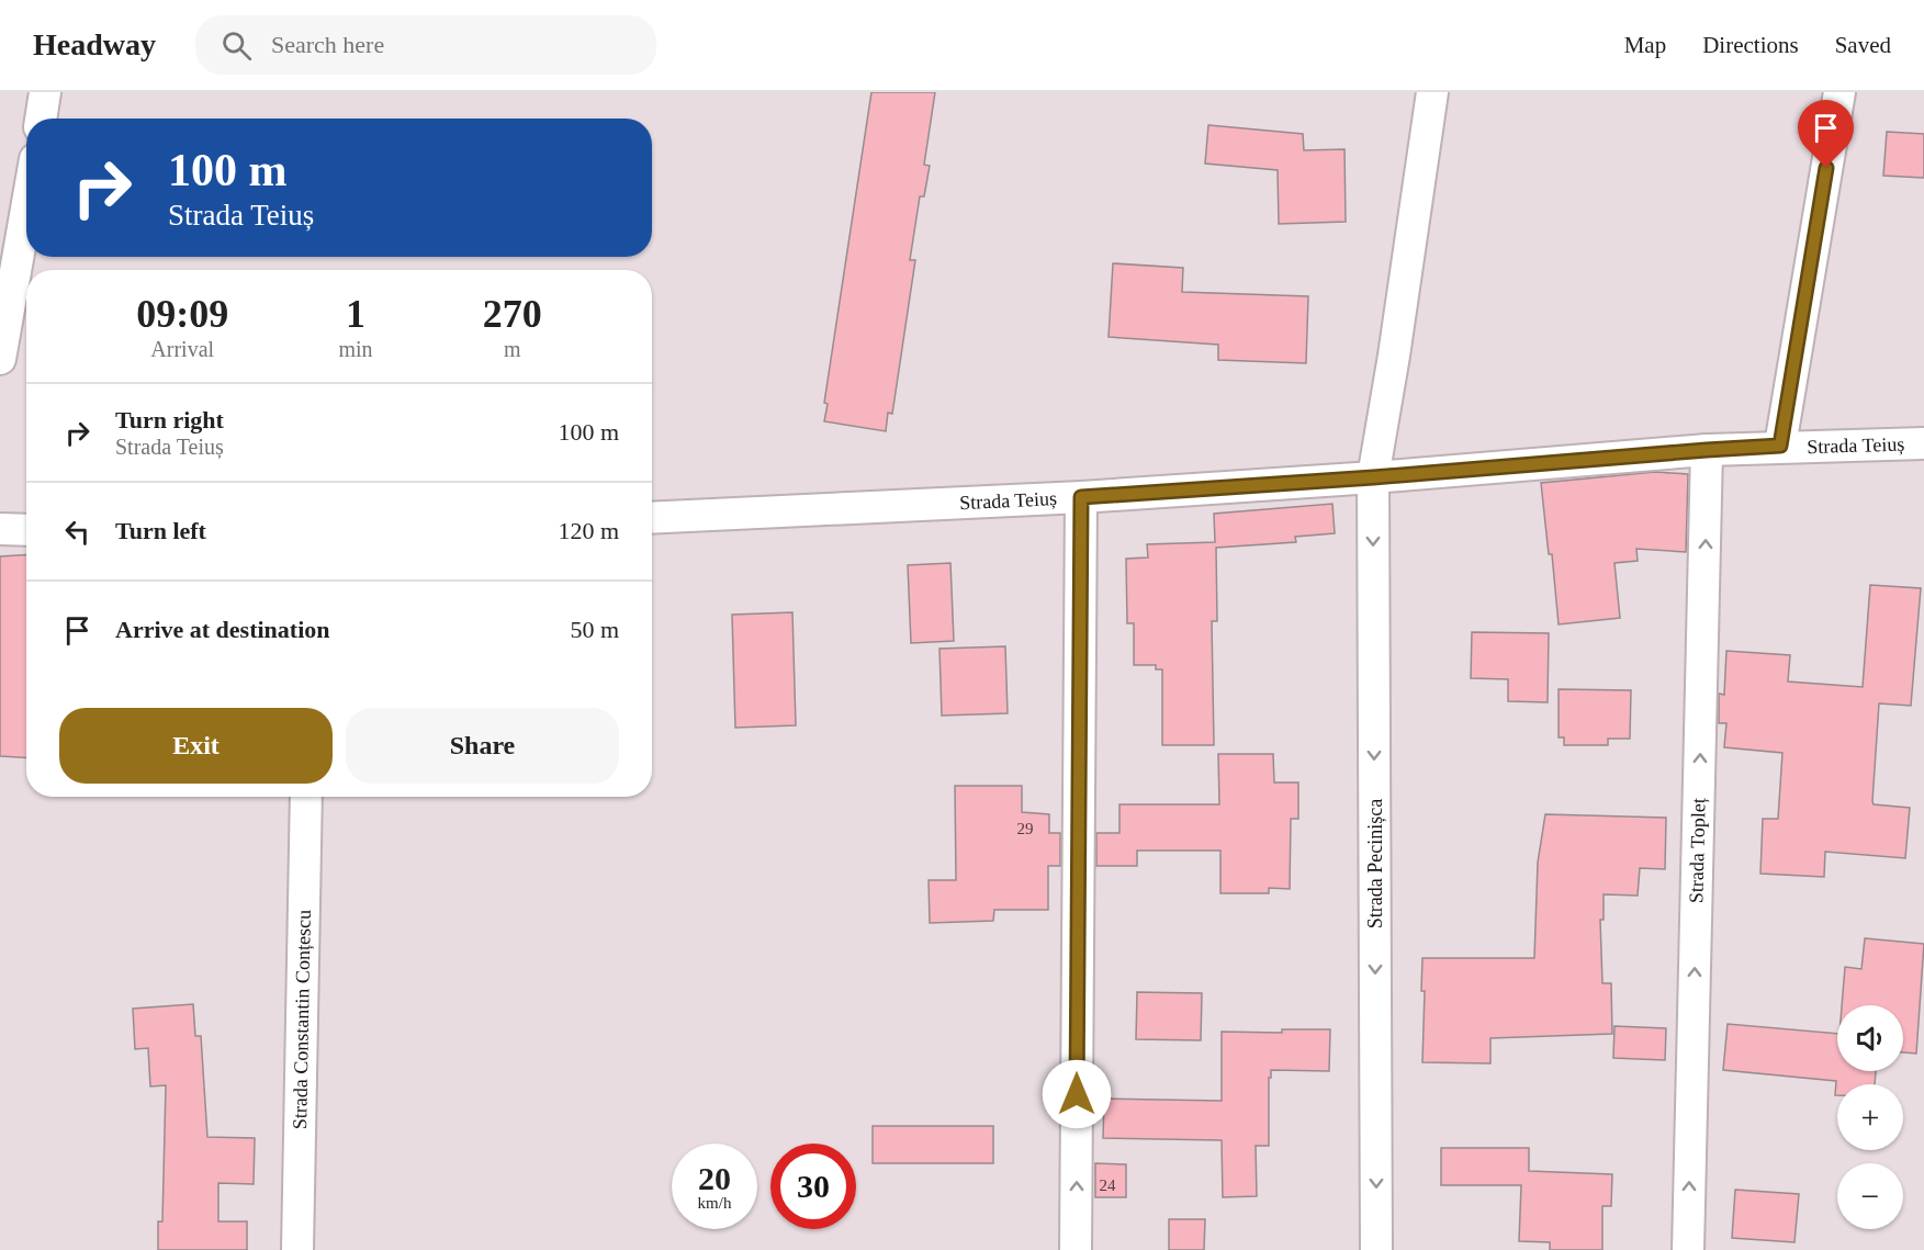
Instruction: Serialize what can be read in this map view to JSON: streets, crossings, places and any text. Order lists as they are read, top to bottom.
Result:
{
  "streets": {
    "street": [
      "Strada Teiuș",
      "Strada Topleț",
      "Strada Pecinișca",
      "Strada Constantin Conțescu"
    ]
  },
  "crossings": [
    ["Strada Teiuș", "Strada Topleț"],
    ["Strada Teiuș", "Strada Pecinișca"]
  ],
  "one_way": ["Strada Topleț", "Strada Pecinișca"],
  "house_numbers": ["29", "24"],
  "page": {
    "header": "Headway",
    "search": "Search here",
    "nav": ["Map", "Directions", "Saved"],
    "turn": ["100 m", "Strada Teiuș"],
    "eta": [
      "09:09",
      "Arrival",
      "1",
      "min",
      "270",
      "m"
    ],
    "list": [
      {
        "name": "Turn right",
        "note": "Strada Teiuș",
        "value": "100 m"
      },
      {
        "name": "Turn left",
        "value": "120 m"
      },
      {
        "name": "Arrive at destination",
        "value": "50 m"
      }
    ],
    "buttons": ["Exit", "Share"],
    "map_buttons": ["+", "−"],
    "speed": "20 km/h",
    "limit": "30"
  }
}
